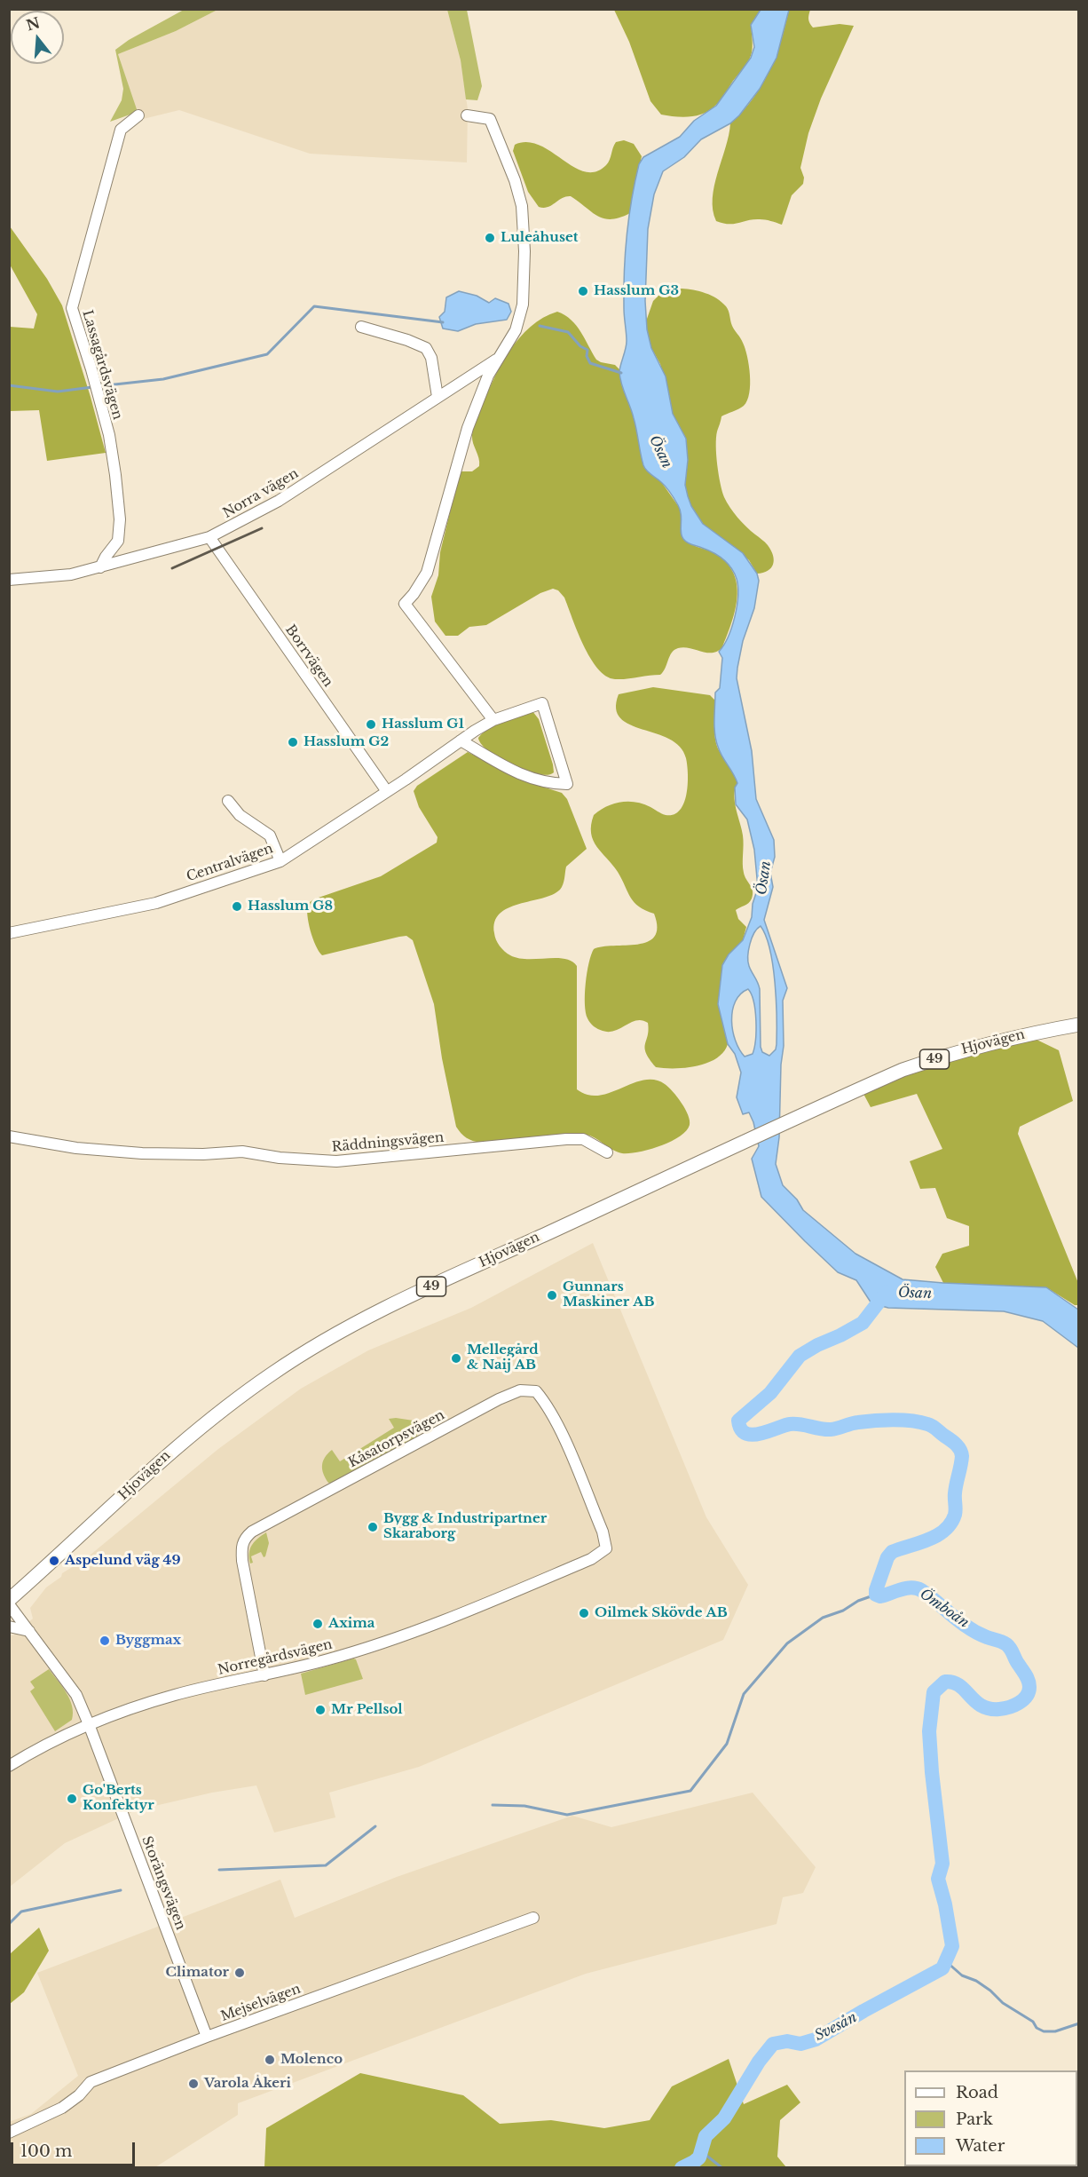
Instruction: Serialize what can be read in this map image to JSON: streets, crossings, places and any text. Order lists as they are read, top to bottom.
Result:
{
  "streets": {
    "main road": ["Hjovägen", "49"],
    "street": [
      "Lassagårdsvägen",
      "Norra vägen",
      "Borrvägen",
      "Centralvägen",
      "Räddningsvägen",
      "Kåsatorpsvägen",
      "Norregårdsvägen",
      "Storängsvägen",
      "Mejselvägen"
    ]
  },
  "crossings": [
    ["Lassagårdsvägen", "Norra vägen"],
    ["Norra vägen", "Borrvägen"],
    ["Borrvägen", "Centralvägen"],
    ["Kåsatorpsvägen", "Norregårdsvägen"],
    ["Norregårdsvägen", "Storängsvägen"],
    ["Storängsvägen", "Mejselvägen"]
  ],
  "water": ["Ösan", "Ömboån", "Svesån"],
  "places": [
    "Luleåhuset",
    "Hasslum G3",
    "Hasslum G1",
    "Hasslum G2",
    "Hasslum G8",
    "Gunnars Maskiner AB",
    "Mellegård & Naij AB",
    "Bygg & Industripartner Skaraborg",
    "Aspelund väg 49",
    "Oilmek Skövde AB",
    "Axima",
    "Byggmax",
    "Mr Pellsol",
    "Go'Berts Konfektyr",
    "Climator",
    "Molenco",
    "Varola Åkeri"
  ],
  "legend": ["Road", "Park", "Water"],
  "scale_bar": "100 m",
  "north": "top"
}
